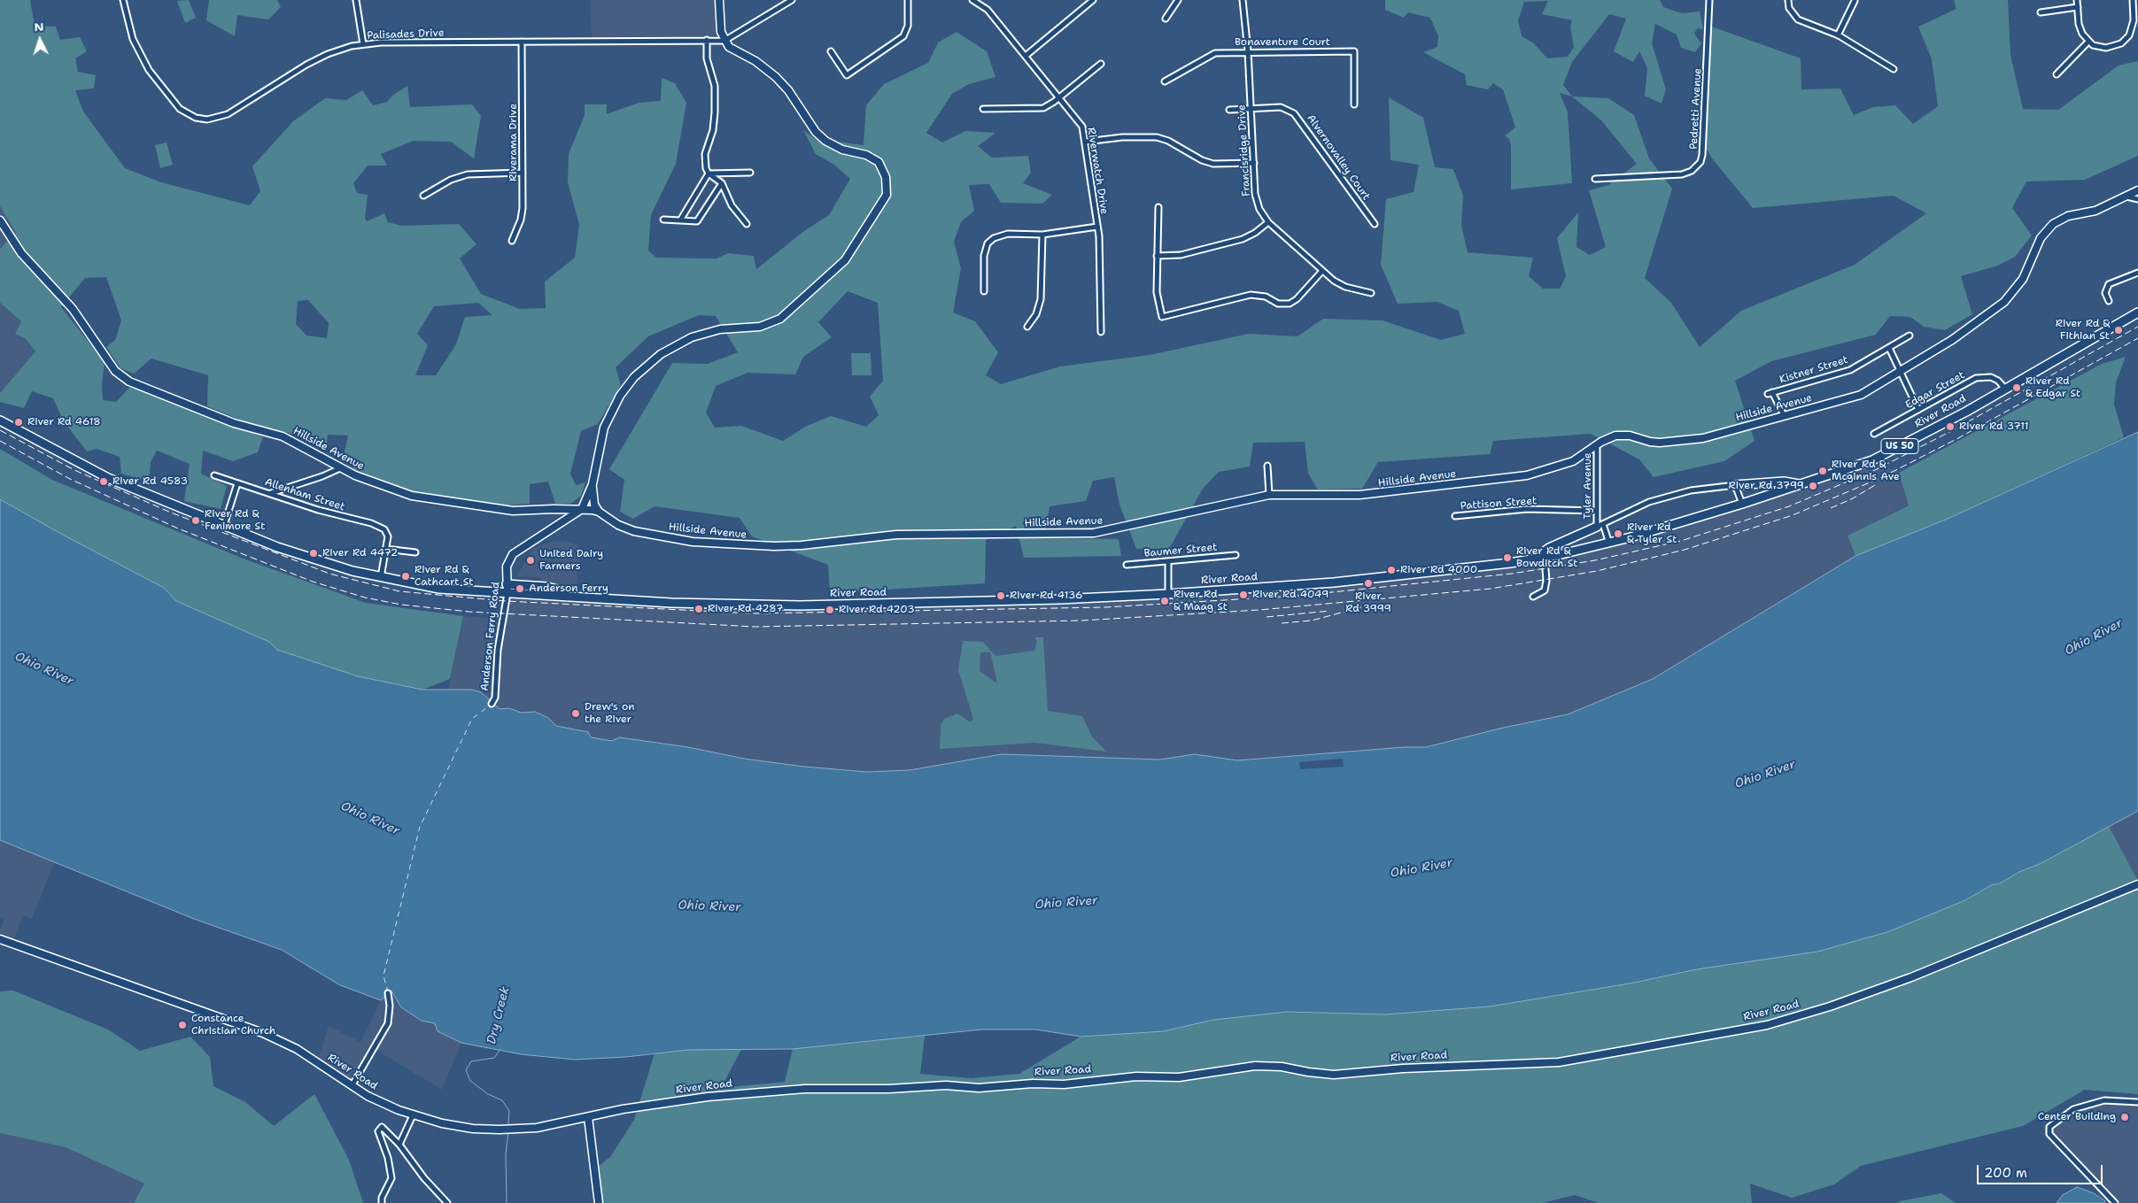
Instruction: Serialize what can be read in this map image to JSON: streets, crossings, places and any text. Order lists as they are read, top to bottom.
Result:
{
  "streets": {
    "main road": ["River Road", "US 50"],
    "street": [
      "Palisades Drive",
      "Bonaventure Court",
      "Pedretti Avenue",
      "Riverama Drive",
      "Francisridge Drive",
      "Alvernovalley Court",
      "Riverwatch Drive",
      "Kistner Street",
      "Edgar Street",
      "Hillside Avenue",
      "Tyler Avenue",
      "Allenham Street",
      "Pattison Street",
      "Baumer Street",
      "Anderson Ferry Road"
    ]
  },
  "crossings": [
    ["Palisades Drive", "Riverama Drive"],
    ["Bonaventure Court", "Francisridge Drive"],
    ["Francisridge Drive", "Alvernovalley Court"],
    ["Kistner Street", "Hillside Avenue"],
    ["Edgar Street", "River Road"],
    ["Hillside Avenue", "Tyler Avenue"],
    ["Hillside Avenue", "Anderson Ferry Road"],
    ["River Road", "Tyler Avenue"],
    ["River Road", "Anderson Ferry Road"],
    ["Tyler Avenue", "Pattison Street"]
  ],
  "water": ["Ohio River", "Dry Creek"],
  "places": [
    "River Rd & Fithian St",
    "River Rd & Edgar St",
    "River Rd 4618",
    "River Rd 3711",
    "River Rd & Mcginnis Ave",
    "River Rd 4583",
    "River Rd 3799",
    "River Rd & Fenimore St",
    "River Rd & Tyler St",
    "River Rd 4472",
    "River Rd & Bowditch St",
    "United Dairy Farmers",
    "River Rd 4000",
    "River Rd & Cathcart St",
    "River Rd 3999",
    "Anderson Ferry",
    "River Rd 4049",
    "River Rd 4136",
    "River Rd & Maag St",
    "River Rd 4287",
    "River Rd 4203",
    "Drew's on the River",
    "Constance Christian Church",
    "Center Building"
  ],
  "scale_bar": "200 m",
  "north": "top"
}
